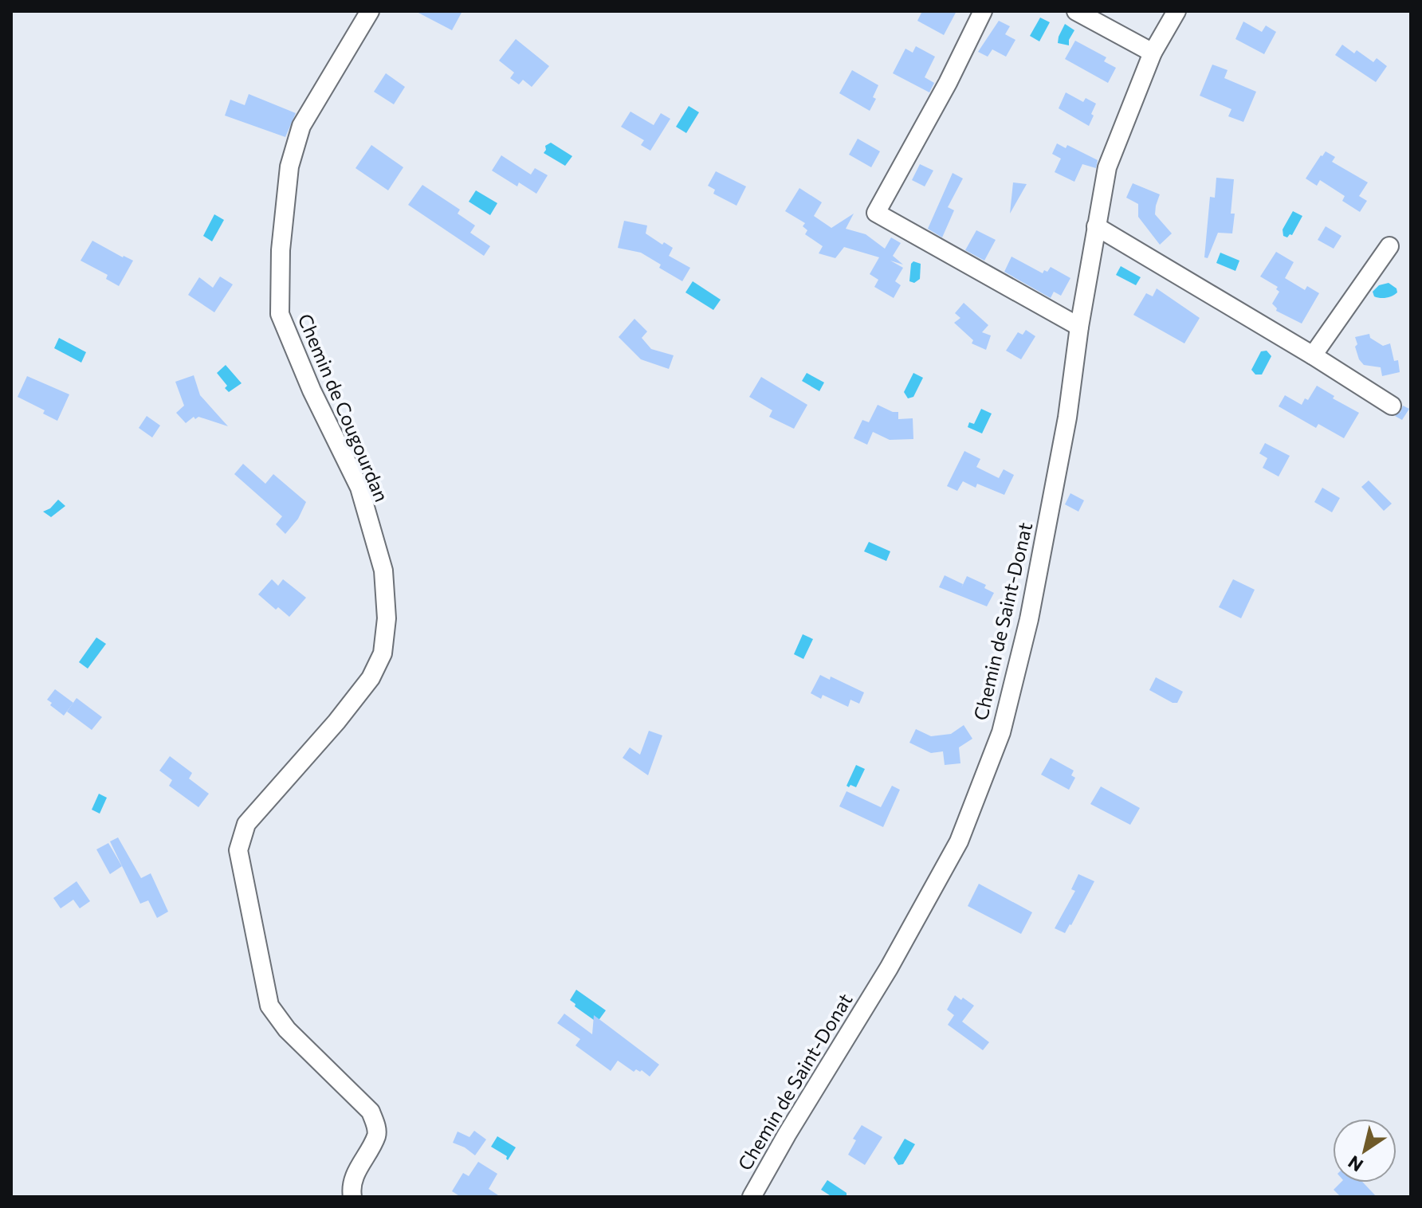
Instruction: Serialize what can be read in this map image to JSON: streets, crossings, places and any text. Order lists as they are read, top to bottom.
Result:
{
  "streets": {
    "street": ["Chemin de Cougourdan", "Chemin de Saint-Donat"]
  },
  "north": "bottom left"
}
